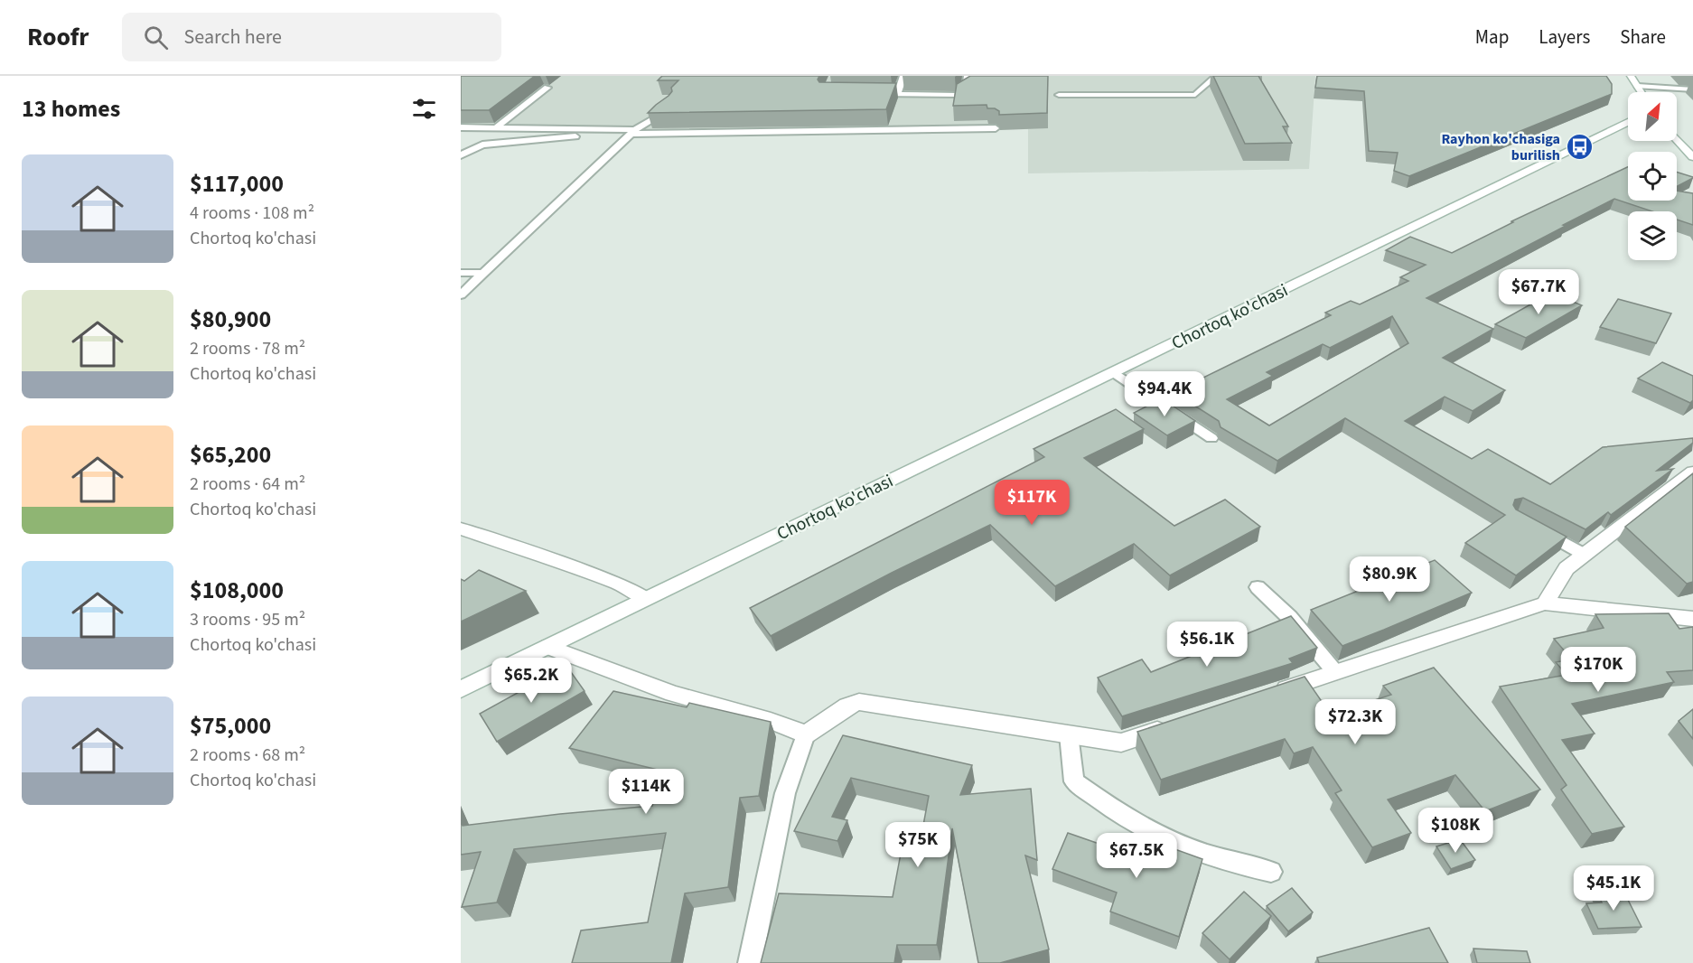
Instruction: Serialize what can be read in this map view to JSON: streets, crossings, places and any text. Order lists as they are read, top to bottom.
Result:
{
  "streets": {
    "street": ["Chortoq ko'chasi"]
  },
  "places": {
    "bus stop": ["Rayhon ko'chasiga burilish"]
  },
  "north": "top right",
  "page": {
    "header": "Roofr",
    "search": "Search here",
    "nav": ["Map", "Layers", "Share"],
    "heading": "13 homes",
    "list": [
      {
        "name": "$117,000",
        "note": "4 rooms · 108 m² · Chortoq ko'chasi"
      },
      {
        "name": "$80,900",
        "note": "2 rooms · 78 m² · Chortoq ko'chasi"
      },
      {
        "name": "$65,200",
        "note": "2 rooms · 64 m² · Chortoq ko'chasi"
      },
      {
        "name": "$108,000",
        "note": "3 rooms · 95 m² · Chortoq ko'chasi"
      },
      {
        "name": "$75,000",
        "note": "2 rooms · 68 m² · Chortoq ko'chasi"
      }
    ],
    "price": [
      "$67.7K",
      "$94.4K",
      "$117K",
      "$80.9K",
      "$56.1K",
      "$170K",
      "$65.2K",
      "$72.3K",
      "$114K",
      "$108K",
      "$75K",
      "$67.5K",
      "$45.1K"
    ]
  }
}
